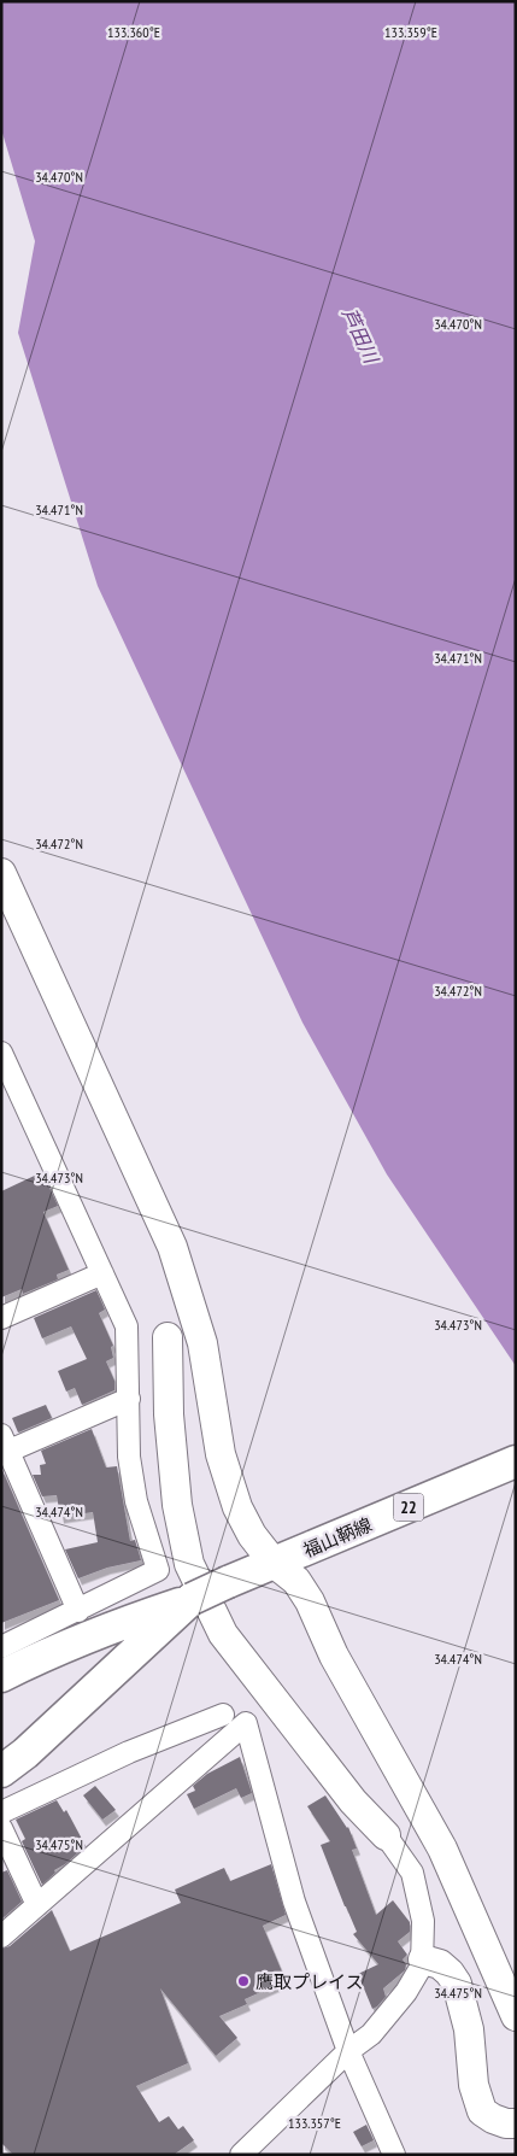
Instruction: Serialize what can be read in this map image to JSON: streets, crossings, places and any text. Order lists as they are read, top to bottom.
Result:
{
  "streets": {
    "main road": ["22", "福山鞆線"]
  },
  "water": ["芦田川"],
  "places": ["鷹取プレイス"],
  "coordinates": [
    "133.360°E",
    "133.359°E",
    "34.470°N",
    "34.471°N",
    "34.472°N",
    "34.473°N",
    "34.474°N",
    "34.475°N",
    "133.357°E"
  ]
}
